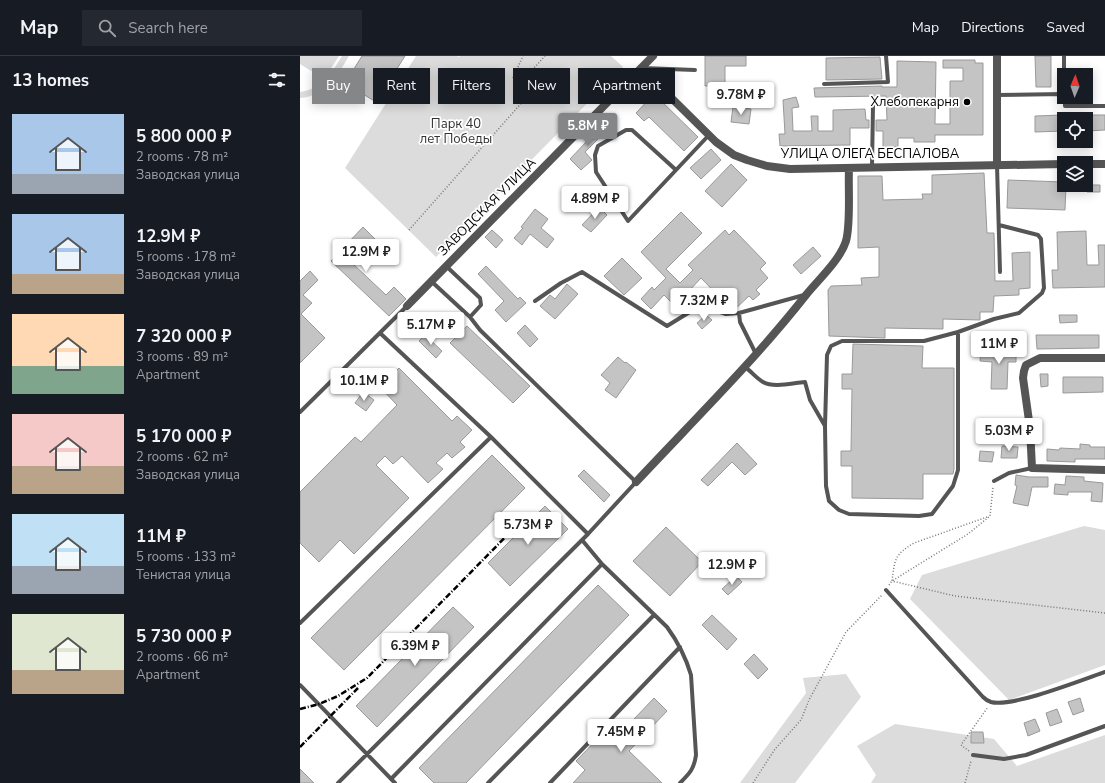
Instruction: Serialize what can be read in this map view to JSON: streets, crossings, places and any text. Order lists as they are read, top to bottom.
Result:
{
  "streets": {
    "street": ["УЛИЦА ОЛЕГА БЕСПАЛОВА", "ЗАВОДСКАЯ УЛИЦА"]
  },
  "parks": ["Парк 40 лет Победы"],
  "places": ["Хлебопекарня"],
  "north": "top",
  "page": {
    "header": "Map",
    "search": "Search here",
    "nav": ["Map", "Directions", "Saved"],
    "heading": "13 homes",
    "chip": [
      "Buy",
      "Rent",
      "Filters",
      "New",
      "Apartment"
    ],
    "price": [
      "9.78M ₽",
      "5.8M ₽",
      "4.89M ₽",
      "12.9M ₽",
      "7.32M ₽",
      "5.17M ₽",
      "11M ₽",
      "10.1M ₽",
      "5.03M ₽",
      "5.73M ₽",
      "12.9M ₽",
      "6.39M ₽",
      "7.45M ₽"
    ],
    "list": [
      {
        "name": "5 800 000 ₽",
        "note": "2 rooms · 78 m² · Заводская улица"
      },
      {
        "name": "12.9M ₽",
        "note": "5 rooms · 178 m² · Заводская улица"
      },
      {
        "name": "7 320 000 ₽",
        "note": "3 rooms · 89 m² · Apartment"
      },
      {
        "name": "5 170 000 ₽",
        "note": "2 rooms · 62 m² · Заводская улица"
      },
      {
        "name": "11M ₽",
        "note": "5 rooms · 133 m² · Тенистая улица"
      },
      {
        "name": "5 730 000 ₽",
        "note": "2 rooms · 66 m² · Apartment"
      }
    ]
  }
}
